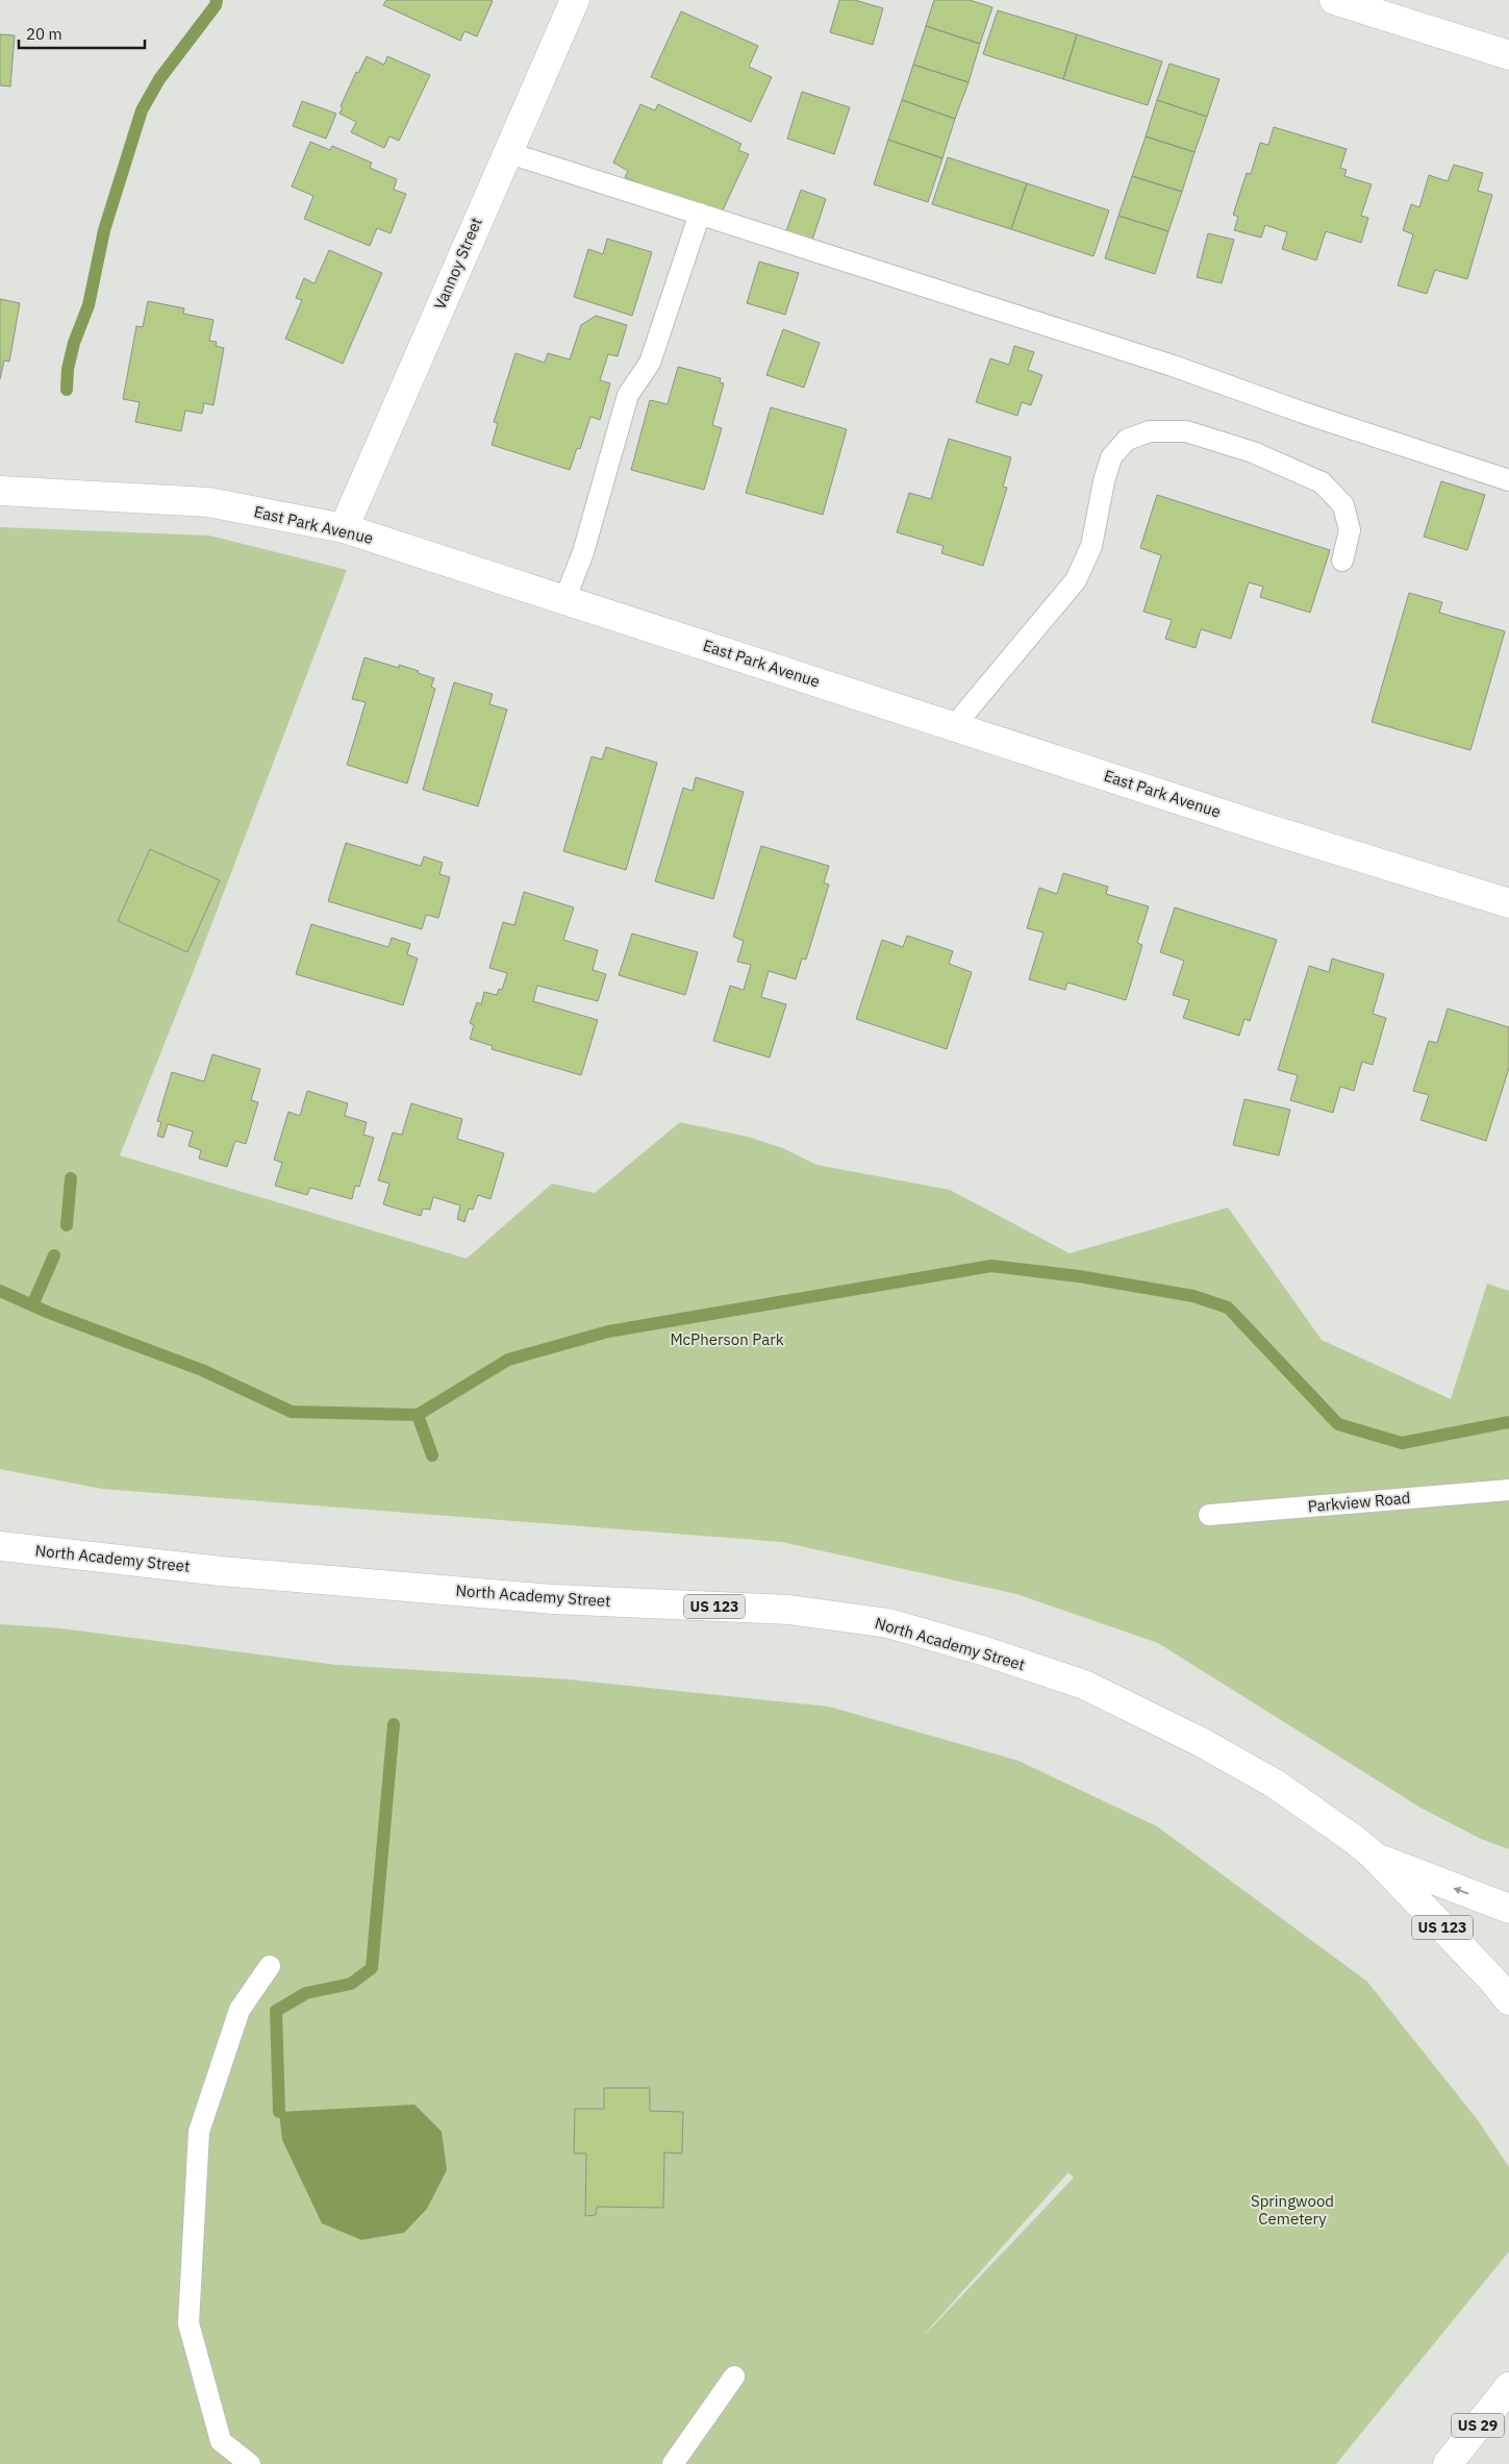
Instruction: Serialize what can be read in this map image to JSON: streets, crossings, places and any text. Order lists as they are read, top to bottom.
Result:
{
  "streets": {
    "main road": [
      "Vannoy Street",
      "East Park Avenue",
      "North Academy Street",
      "US 123",
      "US 29"
    ],
    "lane": ["Parkview Road"]
  },
  "crossings": [
    ["Vannoy Street", "East Park Avenue"]
  ],
  "parks": ["McPherson Park", "Springwood Cemetery"],
  "scale_bar": "20 m"
}
